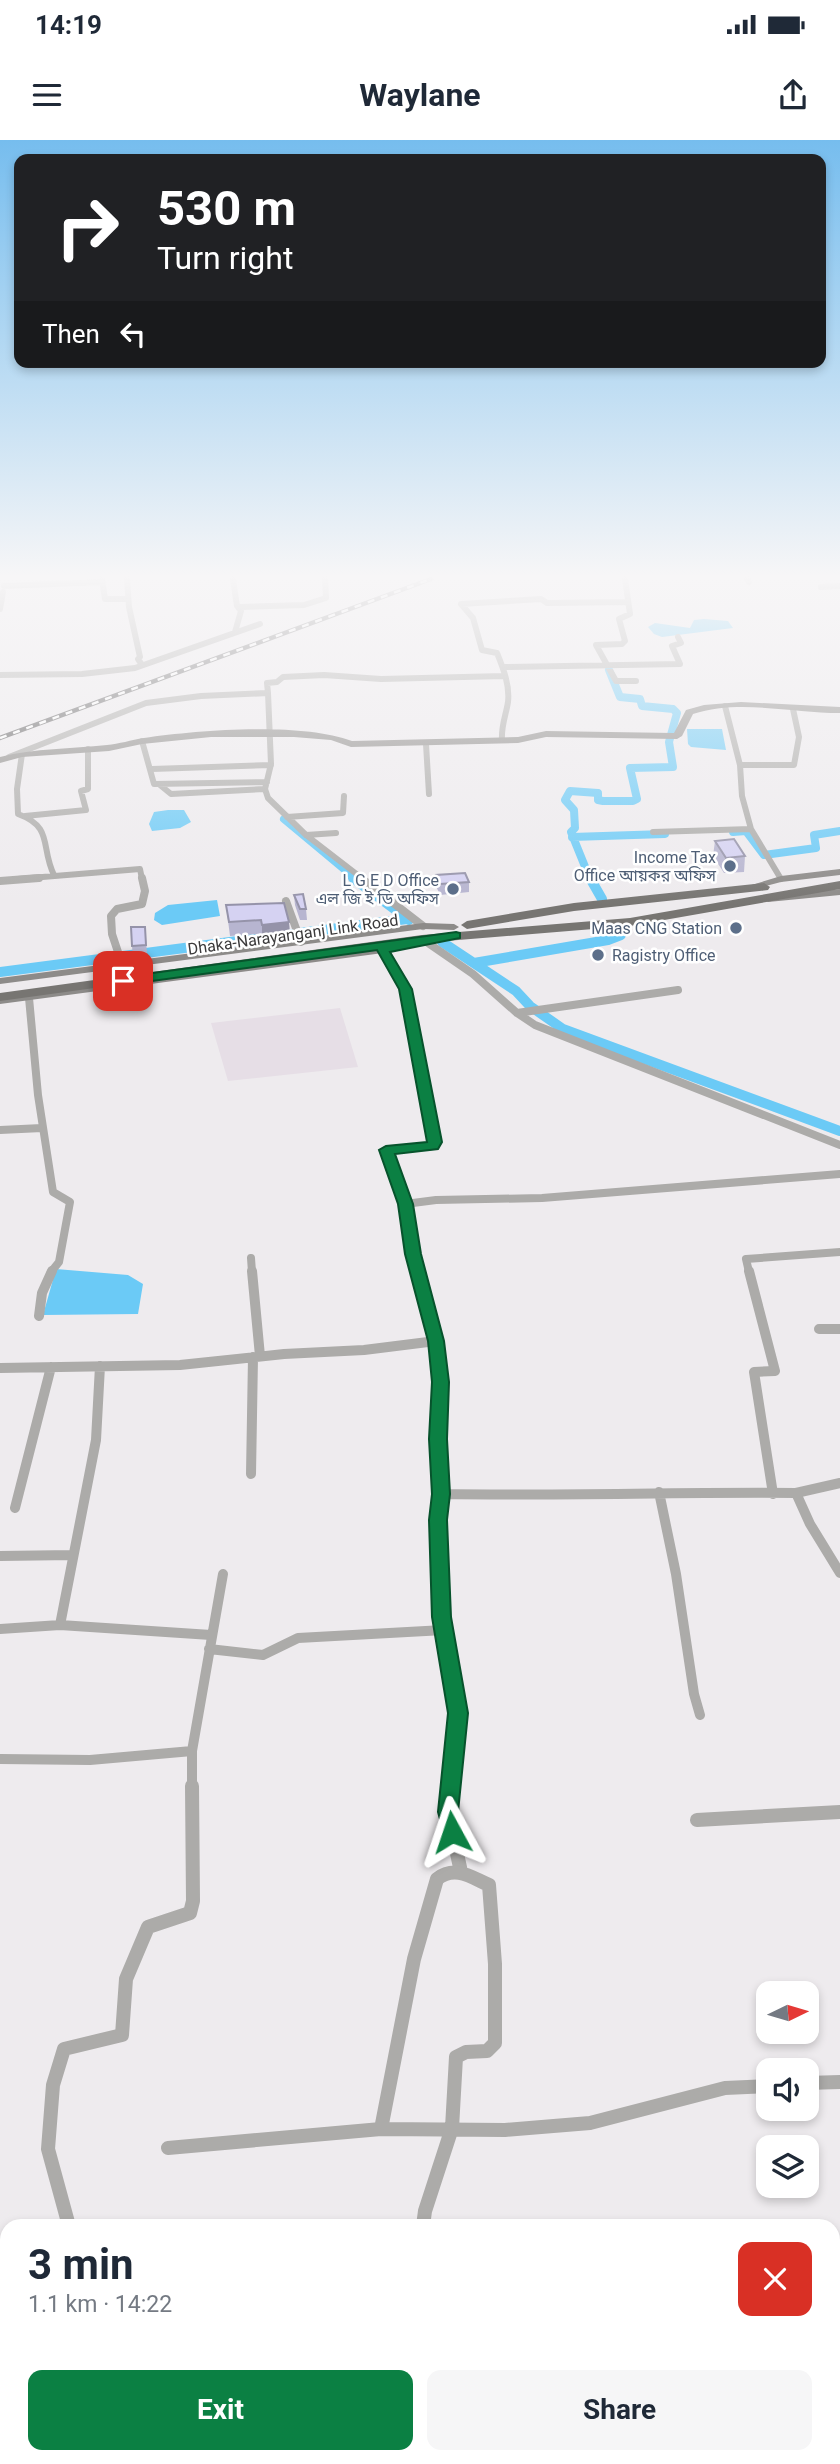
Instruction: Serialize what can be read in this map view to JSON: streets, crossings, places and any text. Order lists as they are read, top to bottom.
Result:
{
  "streets": {
    "main road": ["Dhaka-Narayanganj Link Road"]
  },
  "places": [
    "Income Tax Office আয়কর অফিস",
    "L G E D Office এল জি ই ডি অফিস",
    "Maas CNG Station",
    "Ragistry Office"
  ],
  "north": "right",
  "page": {
    "status": "14:19",
    "header": "Waylane",
    "turn": ["530 m", "Turn right"],
    "then": "Then",
    "heading": ["3 min", "1.1 km · 14:22"],
    "buttons": ["Exit", "Share"]
  }
}
